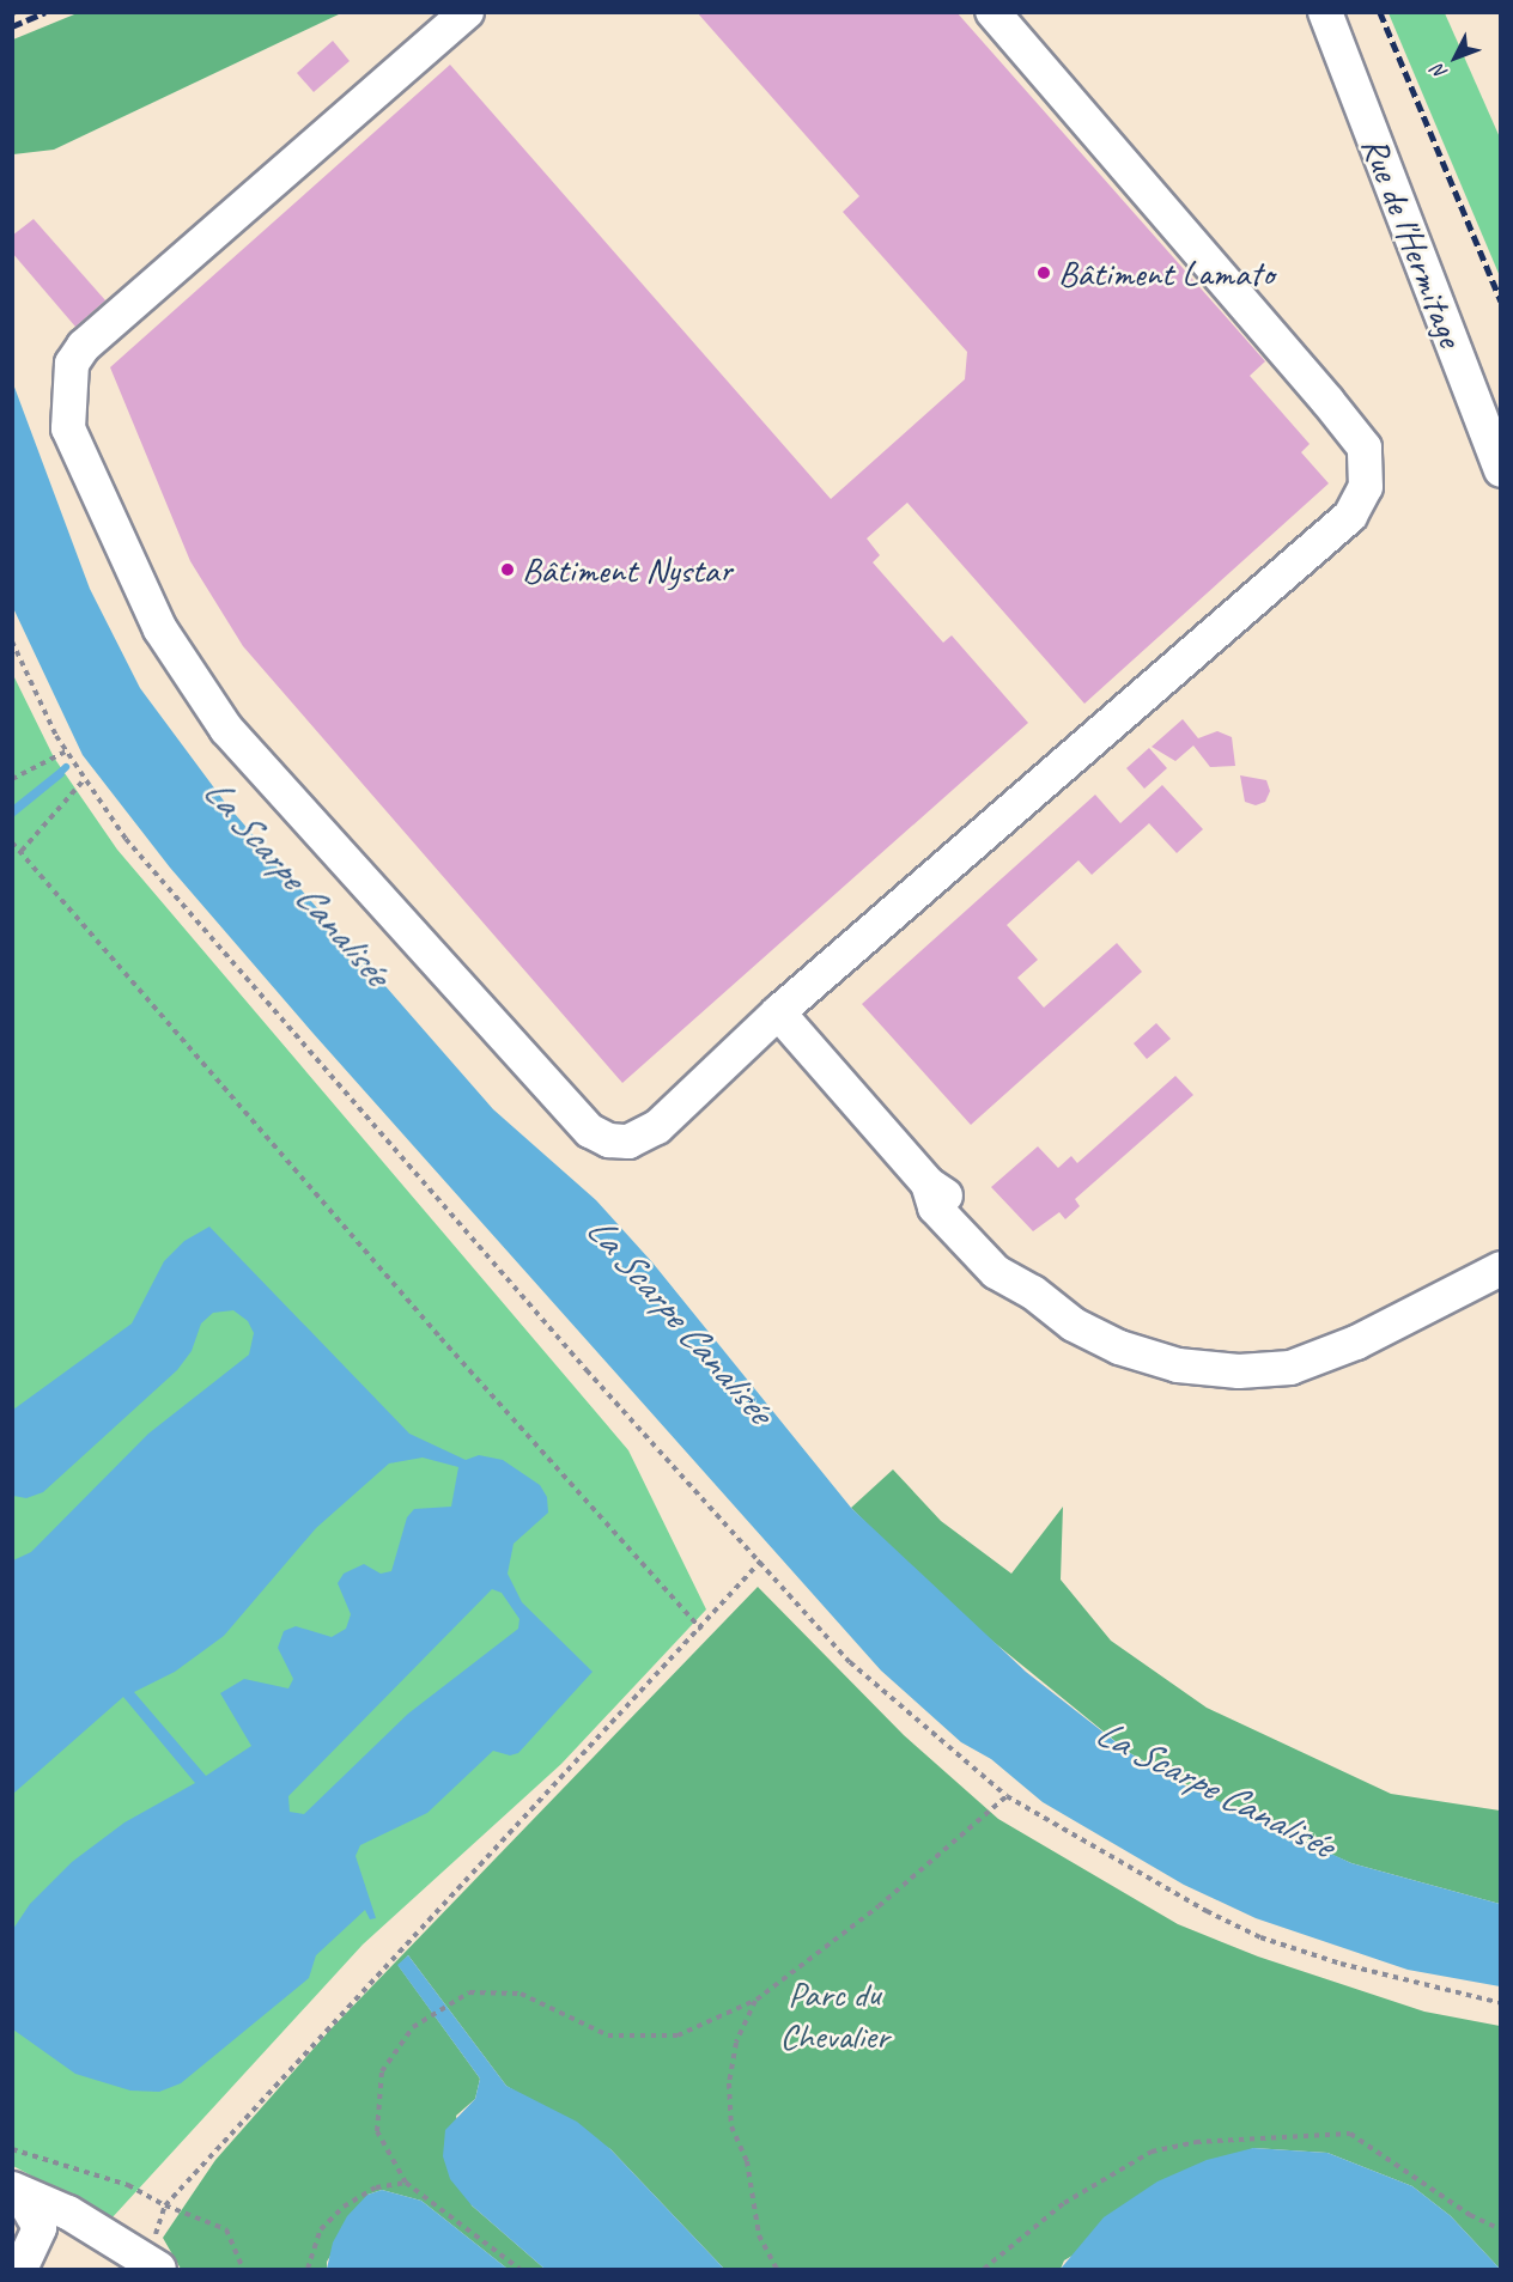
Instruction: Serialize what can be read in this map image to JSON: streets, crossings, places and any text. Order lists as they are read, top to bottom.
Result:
{
  "streets": {
    "street": ["Rue de l'Hermitage"]
  },
  "water": ["La Scarpe Canalisée"],
  "parks": ["Parc du Chevalier"],
  "places": ["Bâtiment Lamato", "Bâtiment Nystar"],
  "north": "bottom left"
}
